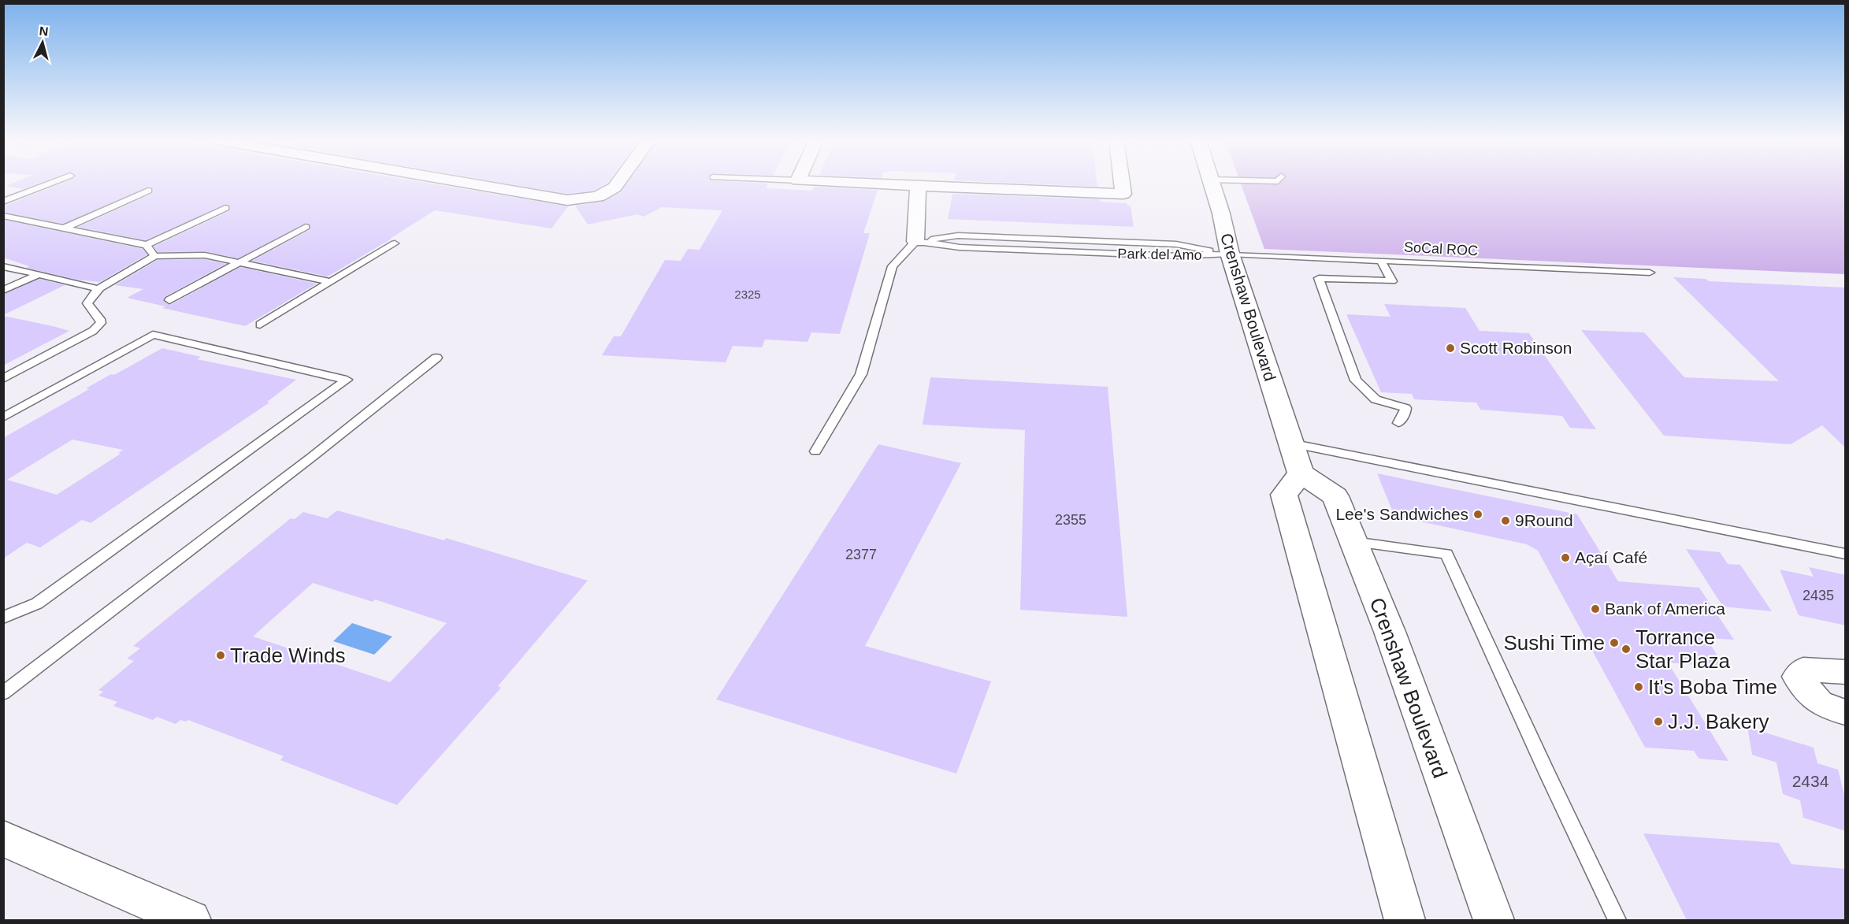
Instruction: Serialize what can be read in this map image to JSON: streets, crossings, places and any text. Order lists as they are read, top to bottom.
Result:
{
  "streets": {
    "main road": ["Crenshaw Boulevard"],
    "lane": ["SoCal ROC", "Park del Amo"]
  },
  "crossings": [
    ["SoCal ROC", "Park del Amo"],
    ["SoCal ROC", "Crenshaw Boulevard"],
    ["Park del Amo", "Crenshaw Boulevard"]
  ],
  "places": [
    "Scott Robinson",
    "Lee's Sandwiches",
    "9Round",
    "Açaí Café",
    "Bank of America",
    "Sushi Time",
    "Torrance Star Plaza",
    "Trade Winds",
    "It's Boba Time",
    "J.J. Bakery"
  ],
  "house_numbers": [
    "2325",
    "2355",
    "2377",
    "2435",
    "2434"
  ],
  "north": "top"
}
